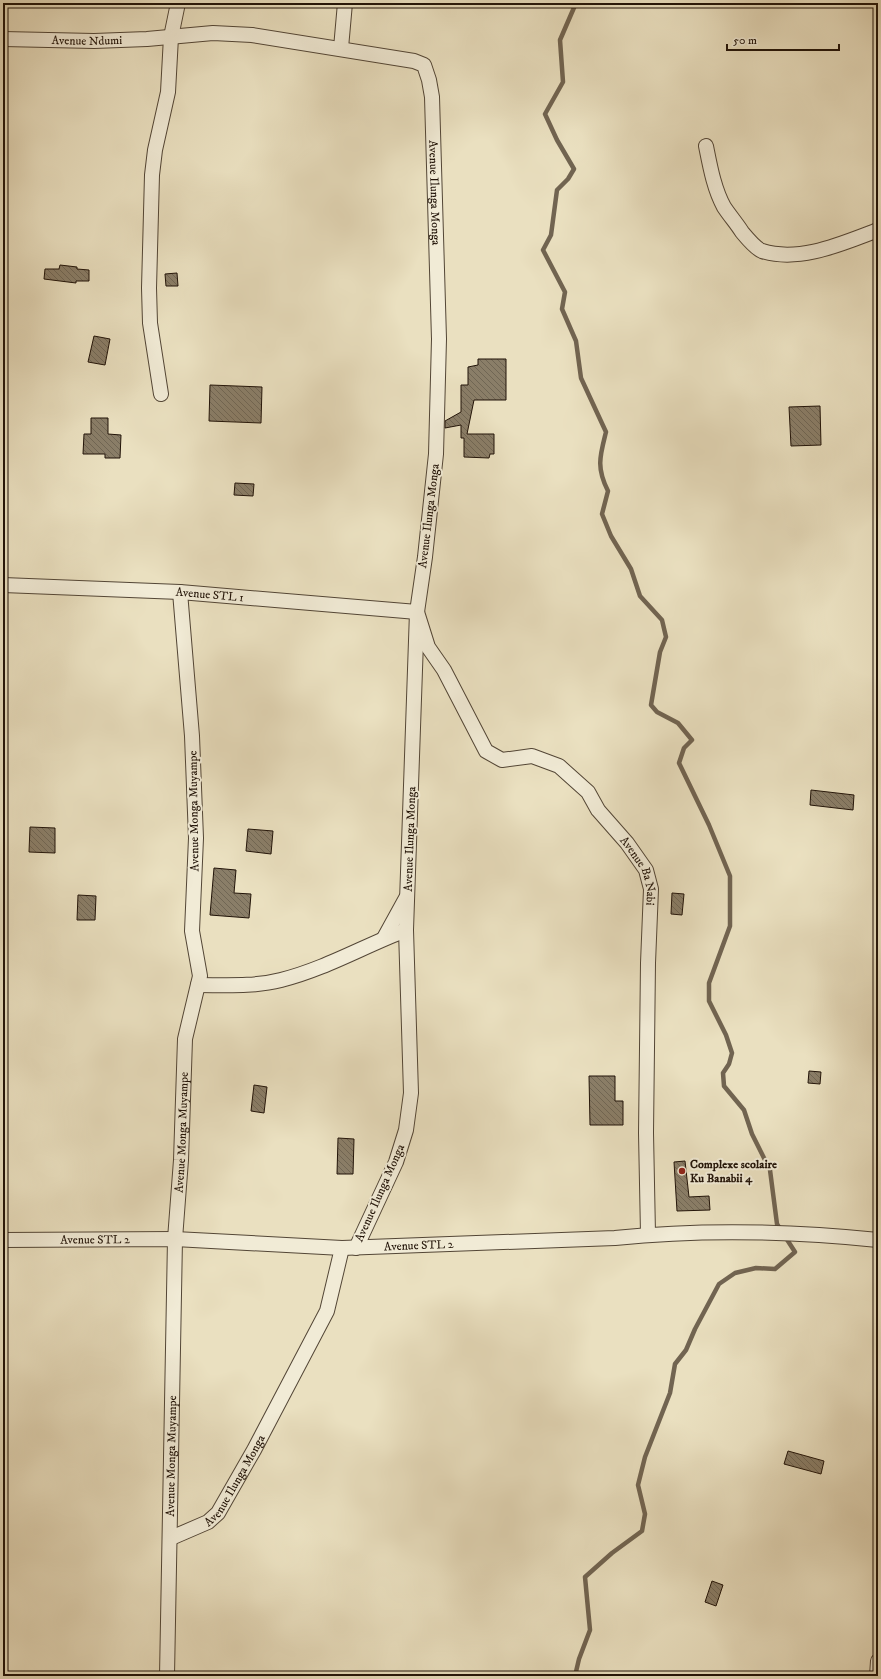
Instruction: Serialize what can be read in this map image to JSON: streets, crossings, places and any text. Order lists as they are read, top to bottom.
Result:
{
  "streets": {
    "street": [
      "Avenue Ndumi",
      "Avenue Ilunga Monga",
      "Avenue STL 1",
      "Avenue Monga Muyampe",
      "Avenue Ba Nabi",
      "Avenue STL 2"
    ]
  },
  "crossings": [
    ["Avenue Ndumi", "Avenue Ilunga Monga"],
    ["Avenue Ilunga Monga", "Avenue STL 1"],
    ["Avenue Ilunga Monga", "Avenue Monga Muyampe"],
    ["Avenue Ilunga Monga", "Avenue Ba Nabi"],
    ["Avenue Ilunga Monga", "Avenue STL 2"],
    ["Avenue STL 1", "Avenue Monga Muyampe"],
    ["Avenue STL 1", "Avenue Ba Nabi"],
    ["Avenue Monga Muyampe", "Avenue STL 2"],
    ["Avenue Ba Nabi", "Avenue STL 2"]
  ],
  "places": ["Complexe scolaire Ku Banabii 4"],
  "scale_bar": "50 m"
}
